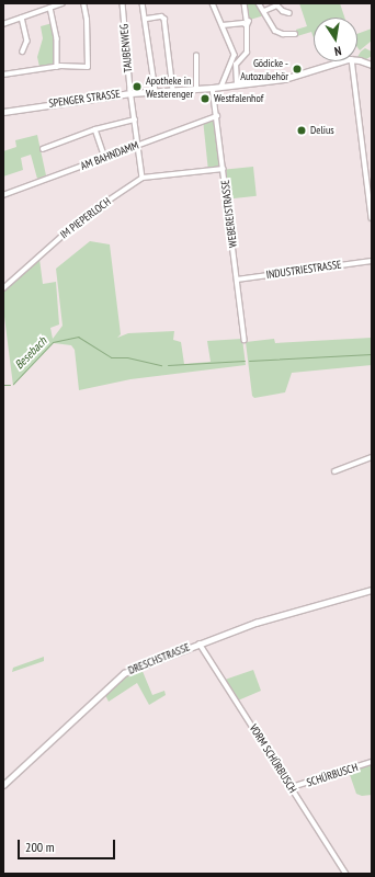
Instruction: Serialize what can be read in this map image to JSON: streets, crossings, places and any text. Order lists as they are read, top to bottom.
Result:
{
  "streets": {
    "street": [
      "TAUBENWEG",
      "SPENGER STRASSE",
      "AM BAHNDAMM",
      "WEBEREISTRASSE",
      "IM PIEPERLOCH",
      "INDUSTRIESTRASSE",
      "DRESCHSTRASSE",
      "VORM SCHÜRBUSCH",
      "SCHÜRBUSCH"
    ]
  },
  "crossings": [
    ["TAUBENWEG", "SPENGER STRASSE"],
    ["TAUBENWEG", "AM BAHNDAMM"],
    ["TAUBENWEG", "IM PIEPERLOCH"],
    ["SPENGER STRASSE", "WEBEREISTRASSE"],
    ["AM BAHNDAMM", "WEBEREISTRASSE"],
    ["WEBEREISTRASSE", "IM PIEPERLOCH"],
    ["WEBEREISTRASSE", "INDUSTRIESTRASSE"],
    ["DRESCHSTRASSE", "VORM SCHÜRBUSCH"],
    ["VORM SCHÜRBUSCH", "SCHÜRBUSCH"]
  ],
  "water": ["Besebach"],
  "places": [
    "Gödicke - Autozubehör",
    "Apotheke in Westerenger",
    "Westfalenhof",
    "Delius"
  ],
  "scale_bar": "200 m",
  "north": "bottom"
}
